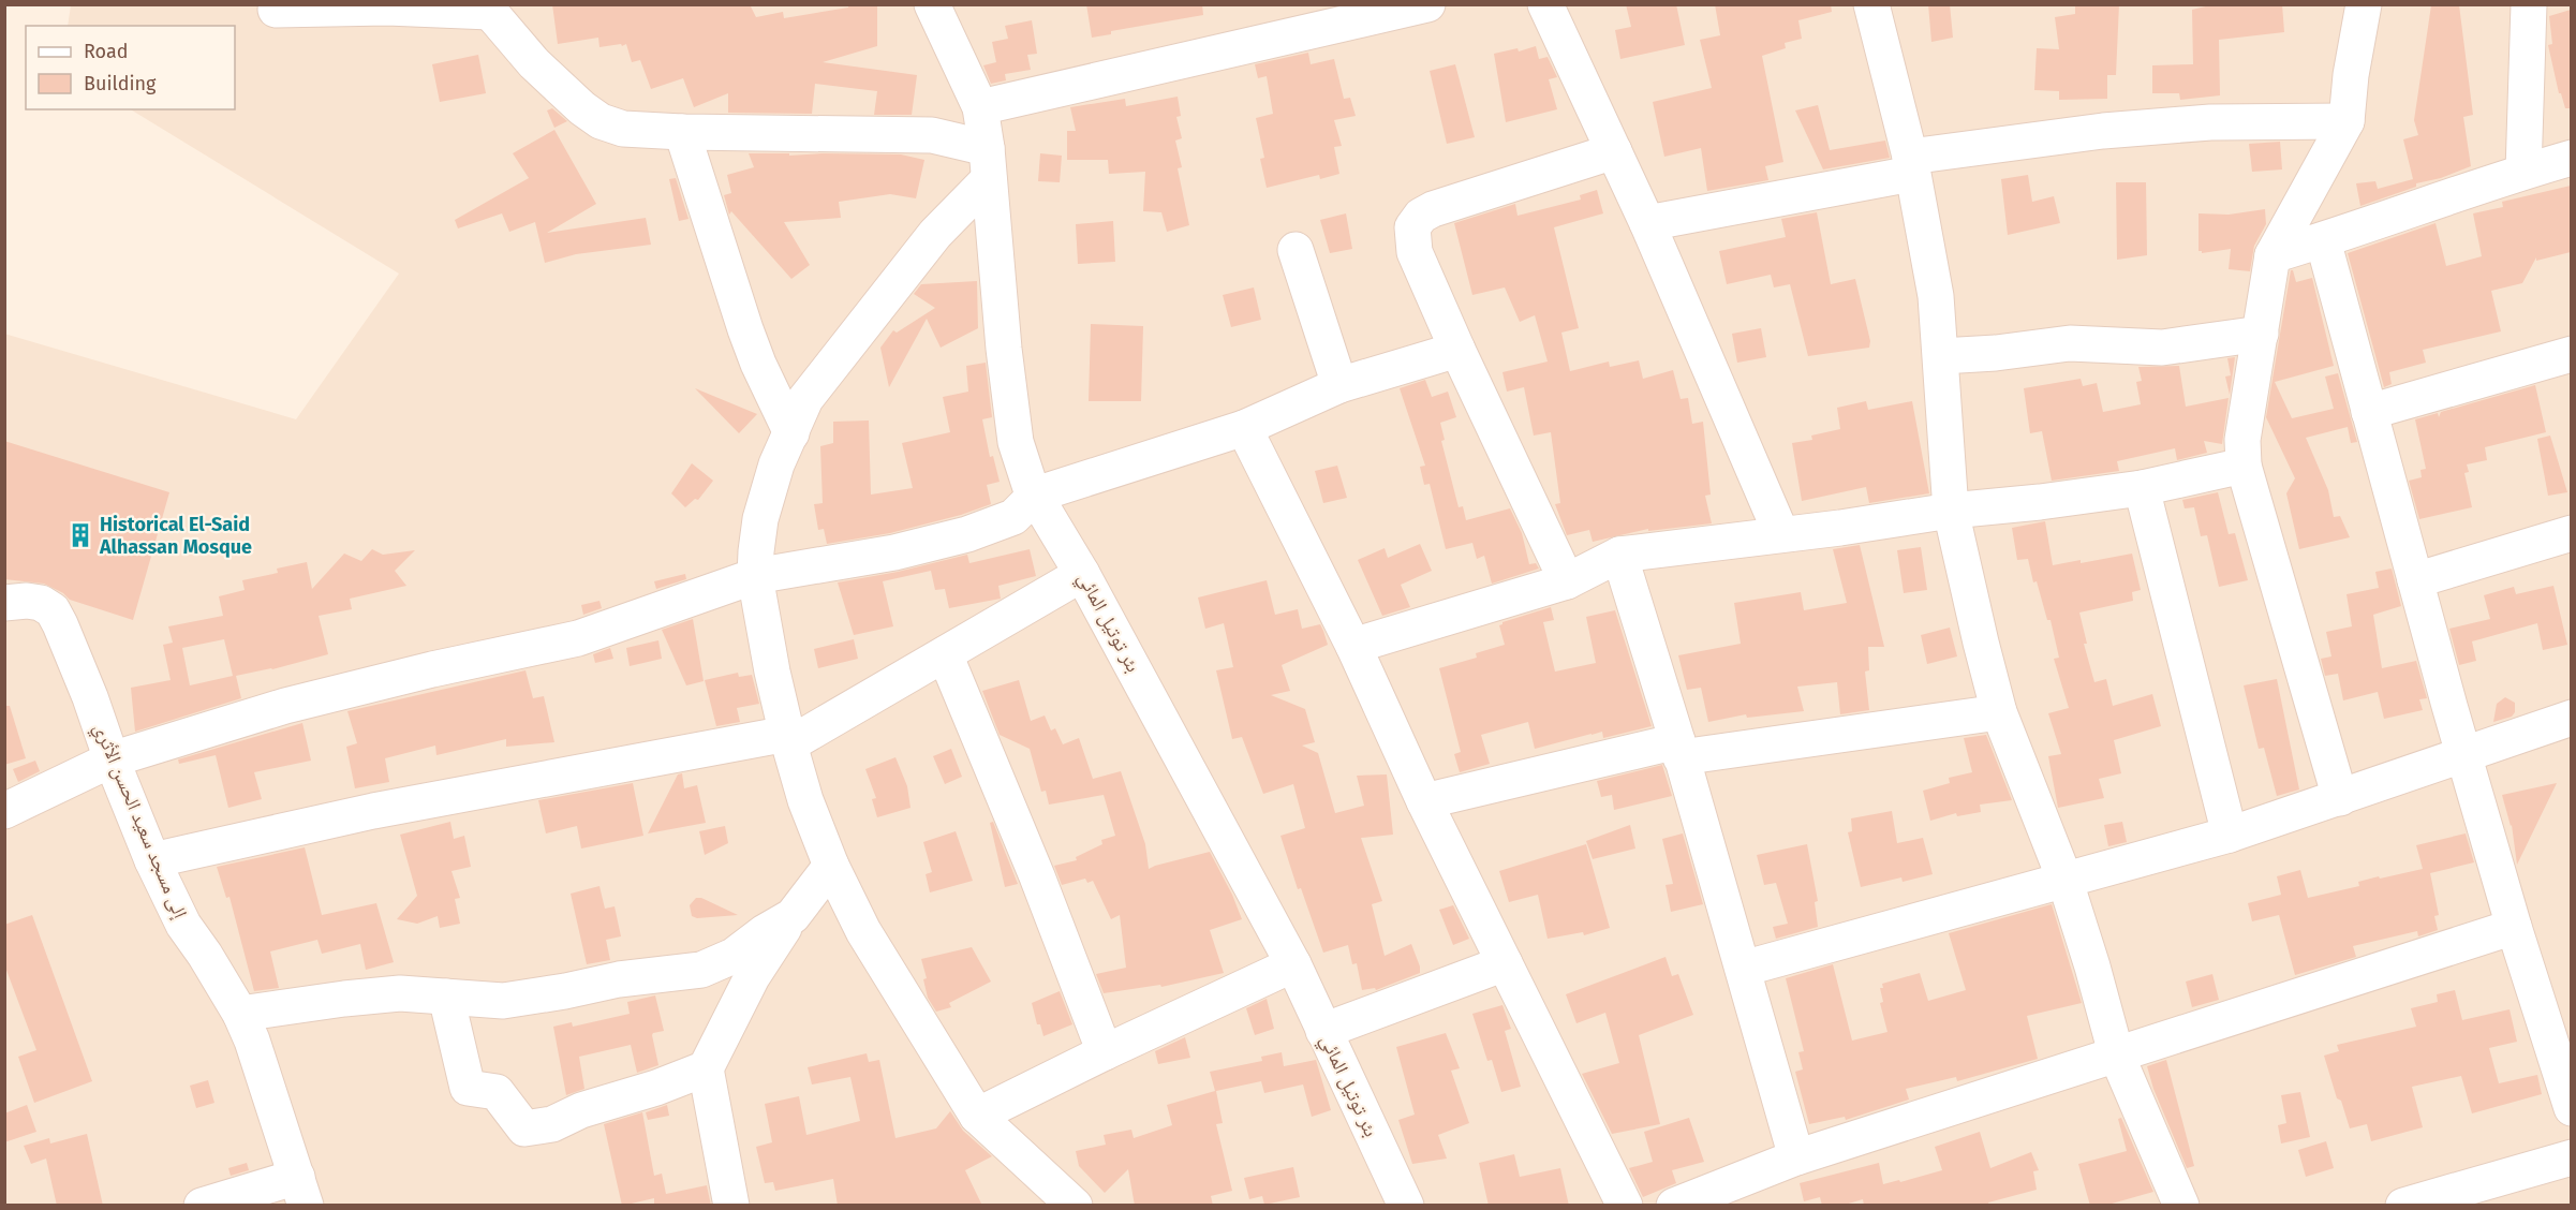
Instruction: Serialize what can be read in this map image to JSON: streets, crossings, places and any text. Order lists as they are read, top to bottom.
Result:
{
  "streets": {
    "street": ["بئر توتيل المائي", "إلى مسجد سعيد الحسن الأثري"]
  },
  "places": {
    "building": ["Historical El-Said Alhassan Mosque"]
  },
  "legend": ["Road", "Building"]
}
